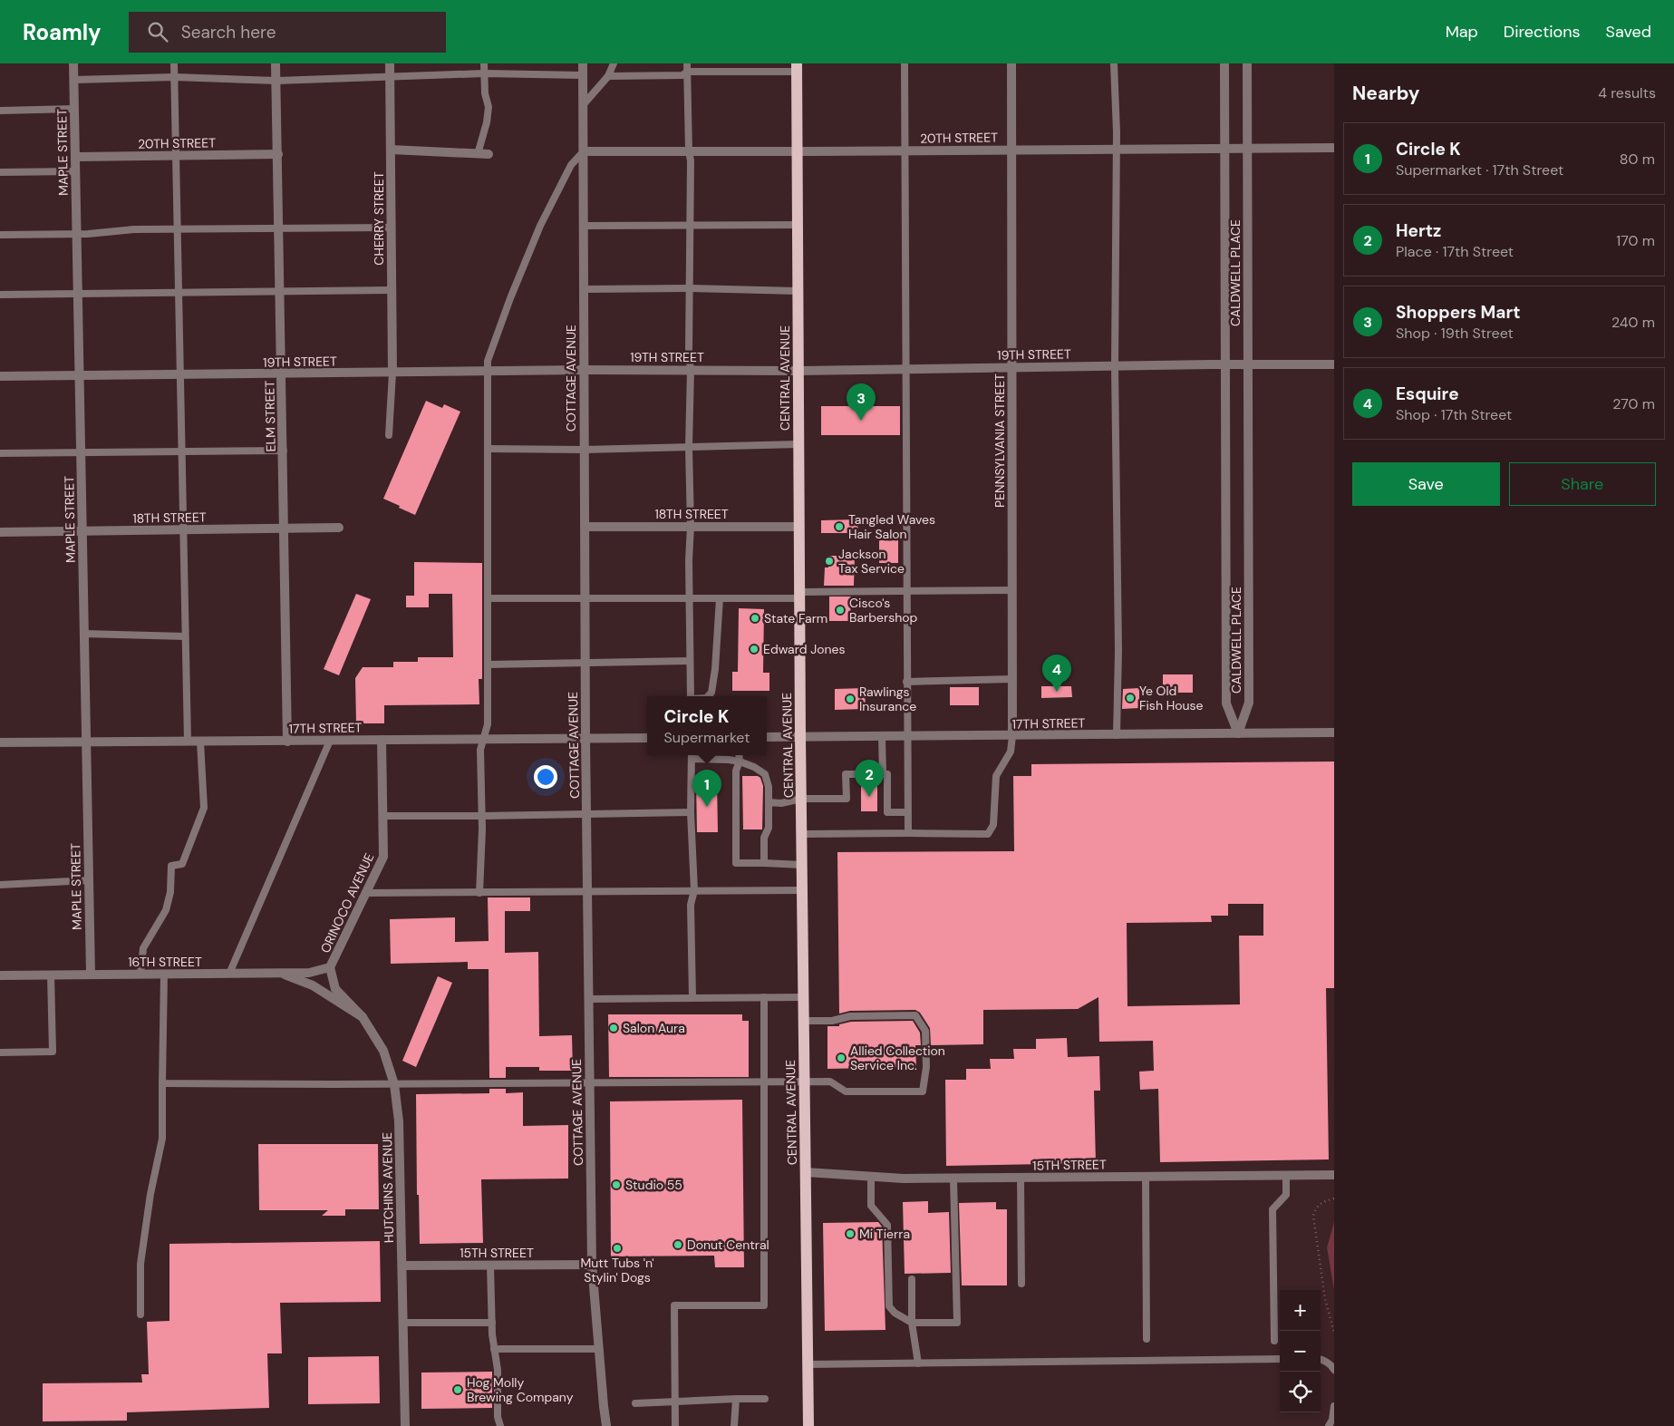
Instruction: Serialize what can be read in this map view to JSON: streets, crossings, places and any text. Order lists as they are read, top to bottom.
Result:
{
  "streets": {
    "main road": ["CENTRAL AVENUE"],
    "street": [
      "20TH STREET",
      "MAPLE STREET",
      "CHERRY STREET",
      "CALDWELL PLACE",
      "19TH STREET",
      "COTTAGE AVENUE",
      "ELM STREET",
      "PENNSYLVANIA STREET",
      "18TH STREET",
      "17TH STREET",
      "ORINOCO AVENUE",
      "16TH STREET",
      "15TH STREET",
      "HUTCHINS AVENUE"
    ]
  },
  "crossings": [
    ["20TH STREET", "MAPLE STREET"],
    ["20TH STREET", "CALDWELL PLACE"],
    ["20TH STREET", "COTTAGE AVENUE"],
    ["20TH STREET", "CENTRAL AVENUE"],
    ["20TH STREET", "ELM STREET"],
    ["20TH STREET", "PENNSYLVANIA STREET"],
    ["MAPLE STREET", "19TH STREET"],
    ["MAPLE STREET", "18TH STREET"],
    ["MAPLE STREET", "17TH STREET"],
    ["MAPLE STREET", "16TH STREET"],
    ["CHERRY STREET", "19TH STREET"],
    ["CALDWELL PLACE", "19TH STREET"],
    ["CALDWELL PLACE", "17TH STREET"],
    ["19TH STREET", "COTTAGE AVENUE"],
    ["19TH STREET", "CENTRAL AVENUE"],
    ["19TH STREET", "ELM STREET"],
    ["19TH STREET", "PENNSYLVANIA STREET"],
    ["COTTAGE AVENUE", "18TH STREET"],
    ["COTTAGE AVENUE", "17TH STREET"],
    ["COTTAGE AVENUE", "15TH STREET"],
    ["CENTRAL AVENUE", "18TH STREET"],
    ["CENTRAL AVENUE", "17TH STREET"],
    ["CENTRAL AVENUE", "15TH STREET"],
    ["ELM STREET", "18TH STREET"],
    ["ELM STREET", "17TH STREET"],
    ["PENNSYLVANIA STREET", "17TH STREET"],
    ["17TH STREET", "ORINOCO AVENUE"],
    ["ORINOCO AVENUE", "16TH STREET"],
    ["ORINOCO AVENUE", "HUTCHINS AVENUE"],
    ["16TH STREET", "HUTCHINS AVENUE"],
    ["15TH STREET", "HUTCHINS AVENUE"]
  ],
  "places": [
    "Tangled Waves Hair Salon",
    "Jackson Tax Service",
    "Cisco's Barbershop",
    "State Farm",
    "Edward Jones",
    "Ye Old Fish House",
    "Rawlings Insurance",
    "Salon Aura",
    "Allied Collection Service Inc.",
    "Studio 55",
    "Mi Tierra",
    "Donut Central",
    "Mutt Tubs 'n' Stylin' Dogs",
    "Hog Molly Brewing Company"
  ],
  "page": {
    "header": "Roamly",
    "search": "Search here",
    "nav": ["Map", "Directions", "Saved"],
    "heading": ["Nearby", "4 results"],
    "list": [
      {
        "mark": "1",
        "name": "Circle K",
        "note": "Supermarket · 17th Street",
        "value": "80 m"
      },
      {
        "mark": "2",
        "name": "Hertz",
        "note": "Place · 17th Street",
        "value": "170 m"
      },
      {
        "mark": "3",
        "name": "Shoppers Mart",
        "note": "Shop · 19th Street",
        "value": "240 m"
      },
      {
        "mark": "4",
        "name": "Esquire",
        "note": "Shop · 17th Street",
        "value": "270 m"
      }
    ],
    "pins": [
      "3",
      "4",
      "2",
      "1"
    ],
    "buttons": ["Save", "Share"],
    "popup": ["Circle K", "Supermarket"],
    "map_buttons": ["+", "−"]
  }
}
